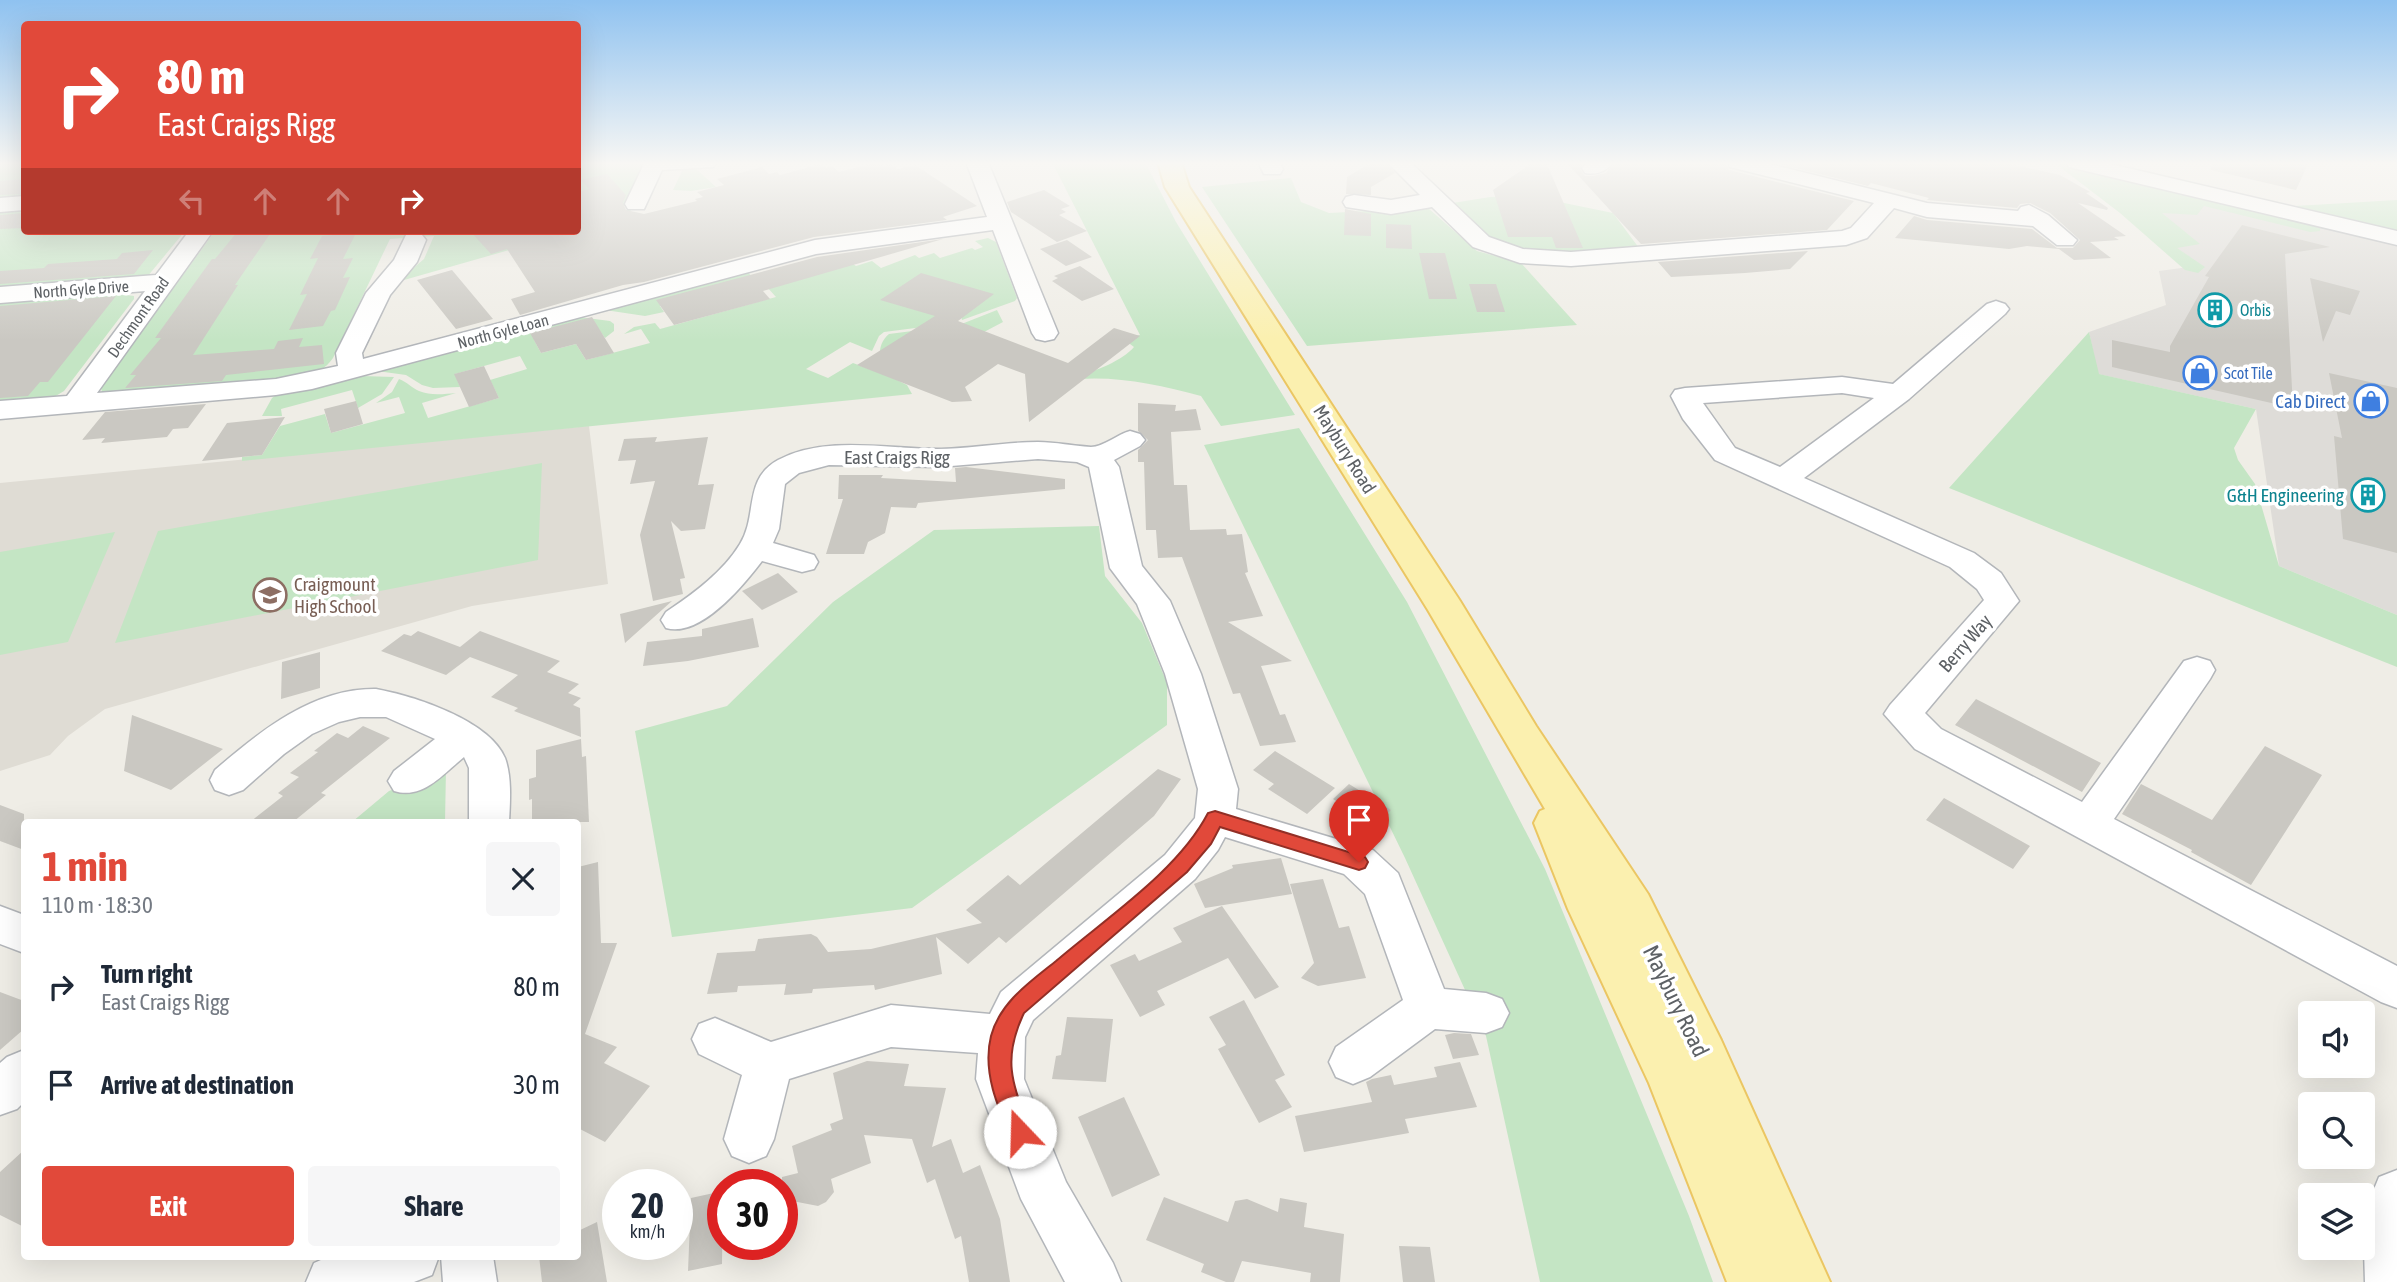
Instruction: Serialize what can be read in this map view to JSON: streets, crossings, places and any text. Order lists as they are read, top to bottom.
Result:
{
  "streets": {
    "main road": ["Maybury Road"],
    "street": [
      "North Gyle Drive",
      "Dechmont Road",
      "North Gyle Loan",
      "East Craigs Rigg",
      "Berry Way"
    ]
  },
  "crossings": [
    ["North Gyle Drive", "Dechmont Road"],
    ["Dechmont Road", "North Gyle Loan"]
  ],
  "places": {
    "building": ["Orbis", "G&H Engineering"],
    "shop": ["Scot Tile", "Cab Direct"],
    "school or university": ["Craigmount High School"]
  },
  "page": {
    "turn": ["80 m", "East Craigs Rigg"],
    "heading": ["1 min", "110 m · 18:30"],
    "list": [
      {
        "name": "Turn right",
        "note": "East Craigs Rigg",
        "value": "80 m"
      },
      {
        "name": "Arrive at destination",
        "value": "30 m"
      }
    ],
    "buttons": ["Exit", "Share"],
    "speed": "20 km/h",
    "limit": "30"
  }
}
